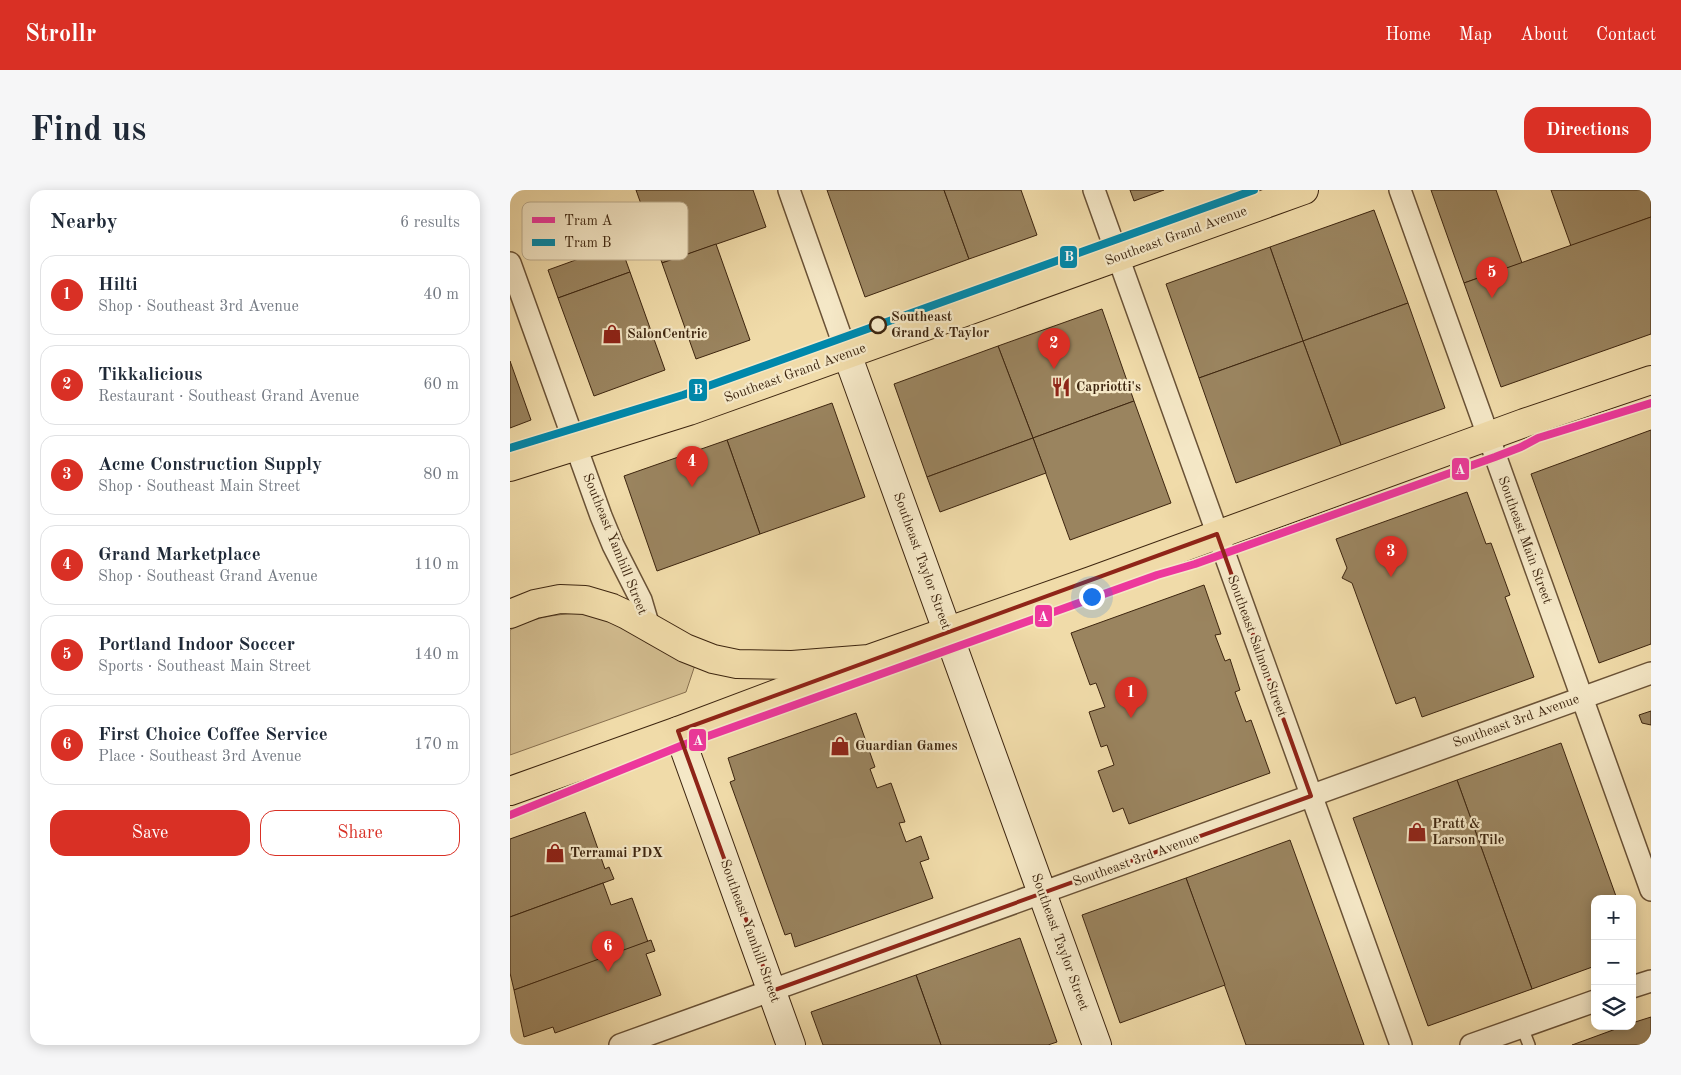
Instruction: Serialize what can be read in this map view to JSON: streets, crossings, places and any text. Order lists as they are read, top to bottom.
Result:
{
  "streets": {
    "main road": ["Southeast Grand Avenue"],
    "street": [
      "Southeast Main Street",
      "Southeast Yamhill Street",
      "Southeast Taylor Street",
      "Southeast Salmon Street",
      "Southeast 3rd Avenue"
    ]
  },
  "crossings": [
    ["Southeast Grand Avenue", "Southeast Yamhill Street"],
    ["Southeast Grand Avenue", "Southeast Taylor Street"],
    ["Southeast Grand Avenue", "Southeast Salmon Street"],
    ["Southeast Main Street", "Southeast 3rd Avenue"],
    ["Southeast Yamhill Street", "Southeast 3rd Avenue"],
    ["Southeast Taylor Street", "Southeast 3rd Avenue"],
    ["Southeast Salmon Street", "Southeast 3rd Avenue"]
  ],
  "places": {
    "other": ["Southeast Grand & Taylor"],
    "shop": [
      "SalonCentric",
      "Guardian Games",
      "Pratt & Larson Tile",
      "Terramai PDX"
    ],
    "restaurant": ["Capriotti's"]
  },
  "lines": ["tram line B", "tram line A"],
  "legend": ["Tram A", "Tram B"],
  "page": {
    "header": "Strollr",
    "nav": [
      "Home",
      "Map",
      "About",
      "Contact"
    ],
    "buttons": [
      "Directions",
      ["Save", "Share"]
    ],
    "title": "Find us",
    "heading": ["Nearby", "6 results"],
    "list": [
      {
        "mark": "1",
        "name": "Hilti",
        "note": "Shop · Southeast 3rd Avenue",
        "value": "40 m"
      },
      {
        "mark": "2",
        "name": "Tikkalicious",
        "note": "Restaurant · Southeast Grand Avenue",
        "value": "60 m"
      },
      {
        "mark": "3",
        "name": "Acme Construction Supply",
        "note": "Shop · Southeast Main Street",
        "value": "80 m"
      },
      {
        "mark": "4",
        "name": "Grand Marketplace",
        "note": "Shop · Southeast Grand Avenue",
        "value": "110 m"
      },
      {
        "mark": "5",
        "name": "Portland Indoor Soccer",
        "note": "Sports · Southeast Main Street",
        "value": "140 m"
      },
      {
        "mark": "6",
        "name": "First Choice Coffee Service",
        "note": "Place · Southeast 3rd Avenue",
        "value": "170 m"
      }
    ],
    "pins": [
      "5",
      "2",
      "4",
      "3",
      "1",
      "6"
    ],
    "map_buttons": ["+", "−"]
  }
}
